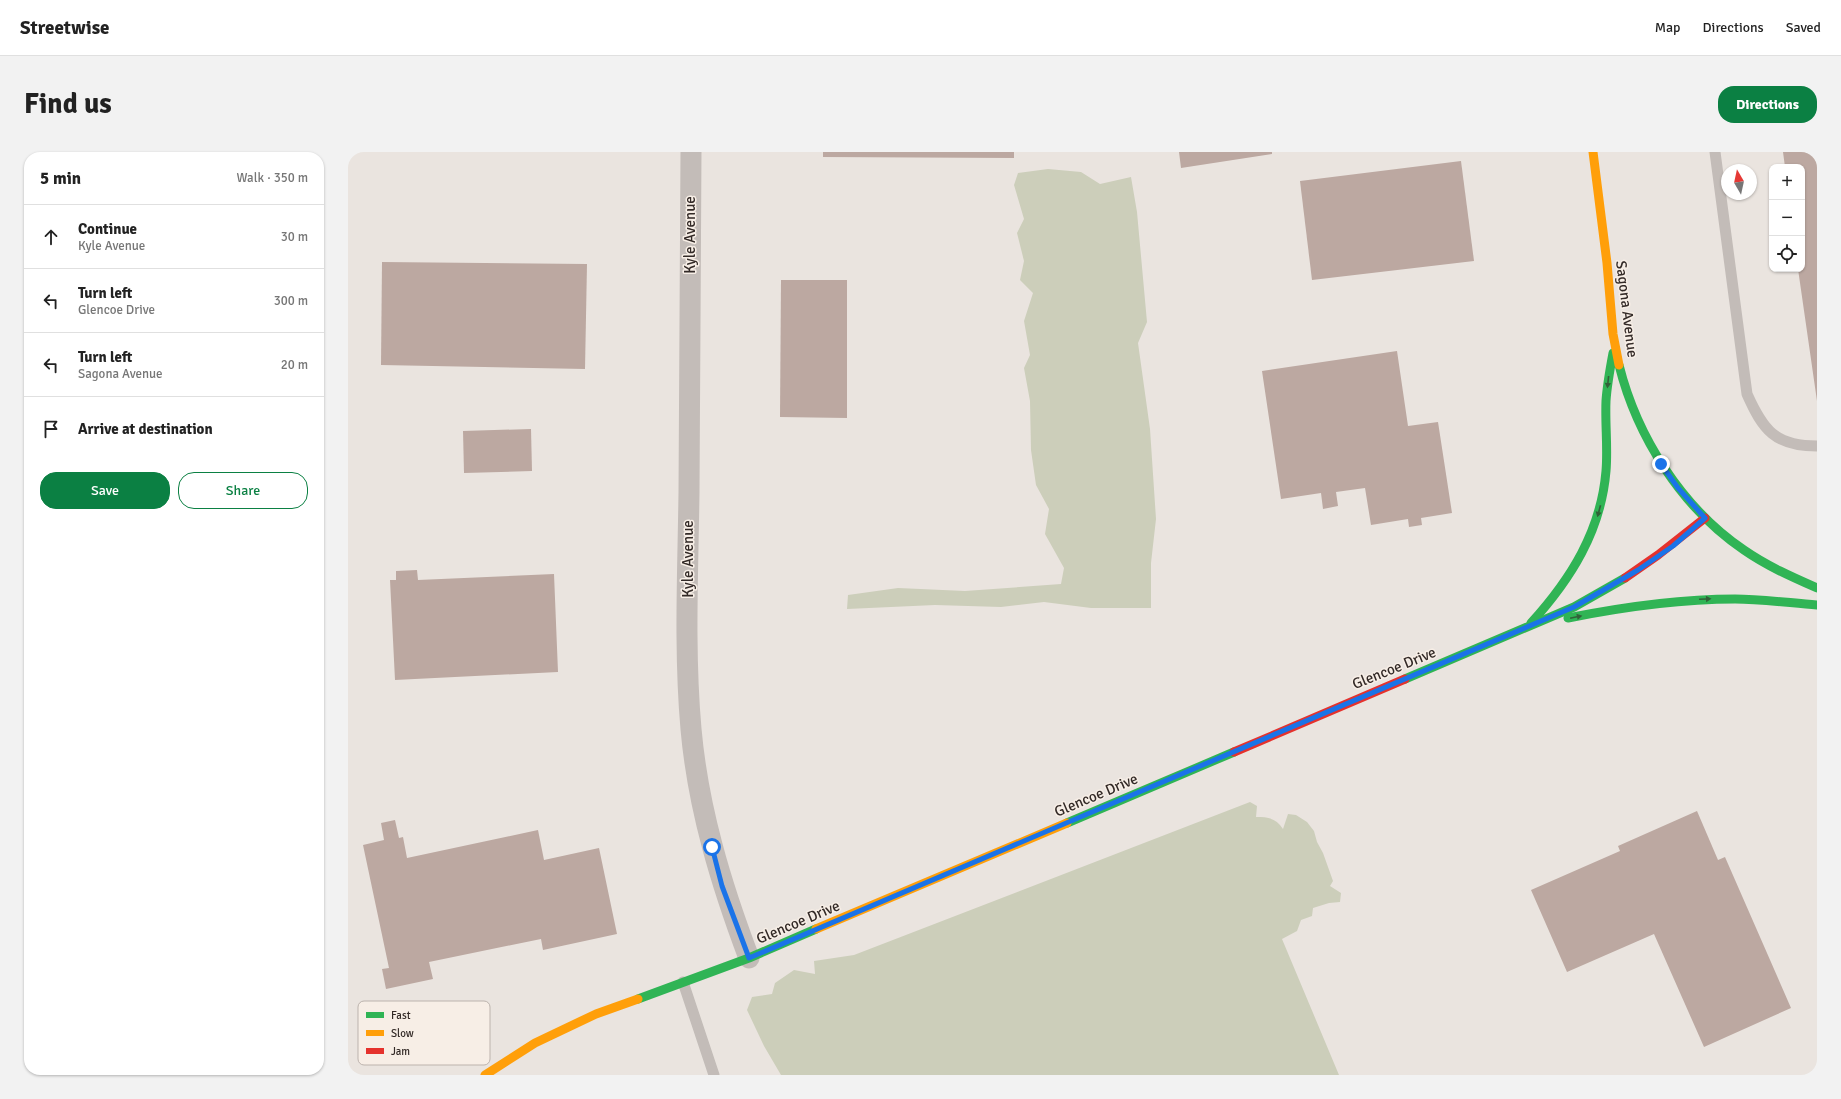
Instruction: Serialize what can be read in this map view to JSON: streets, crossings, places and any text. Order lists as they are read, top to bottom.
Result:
{
  "streets": {
    "street": ["Kyle Avenue", "Sagona Avenue", "Glencoe Drive"]
  },
  "crossings": [
    ["Kyle Avenue", "Glencoe Drive"],
    ["Sagona Avenue", "Glencoe Drive"]
  ],
  "legend": ["Fast", "Slow", "Jam"],
  "north": "top",
  "page": {
    "header": "Streetwise",
    "nav": ["Map", "Directions", "Saved"],
    "buttons": [
      "Directions",
      ["Save", "Share"]
    ],
    "title": "Find us",
    "heading": ["5 min", "Walk · 350 m"],
    "map_buttons": ["+", "−"],
    "list": [
      ["Continue", "Kyle Avenue", "30 m"],
      ["Turn left", "Glencoe Drive", "300 m"],
      ["Turn left", "Sagona Avenue", "20 m"],
      "Arrive at destination"
    ]
  }
}
